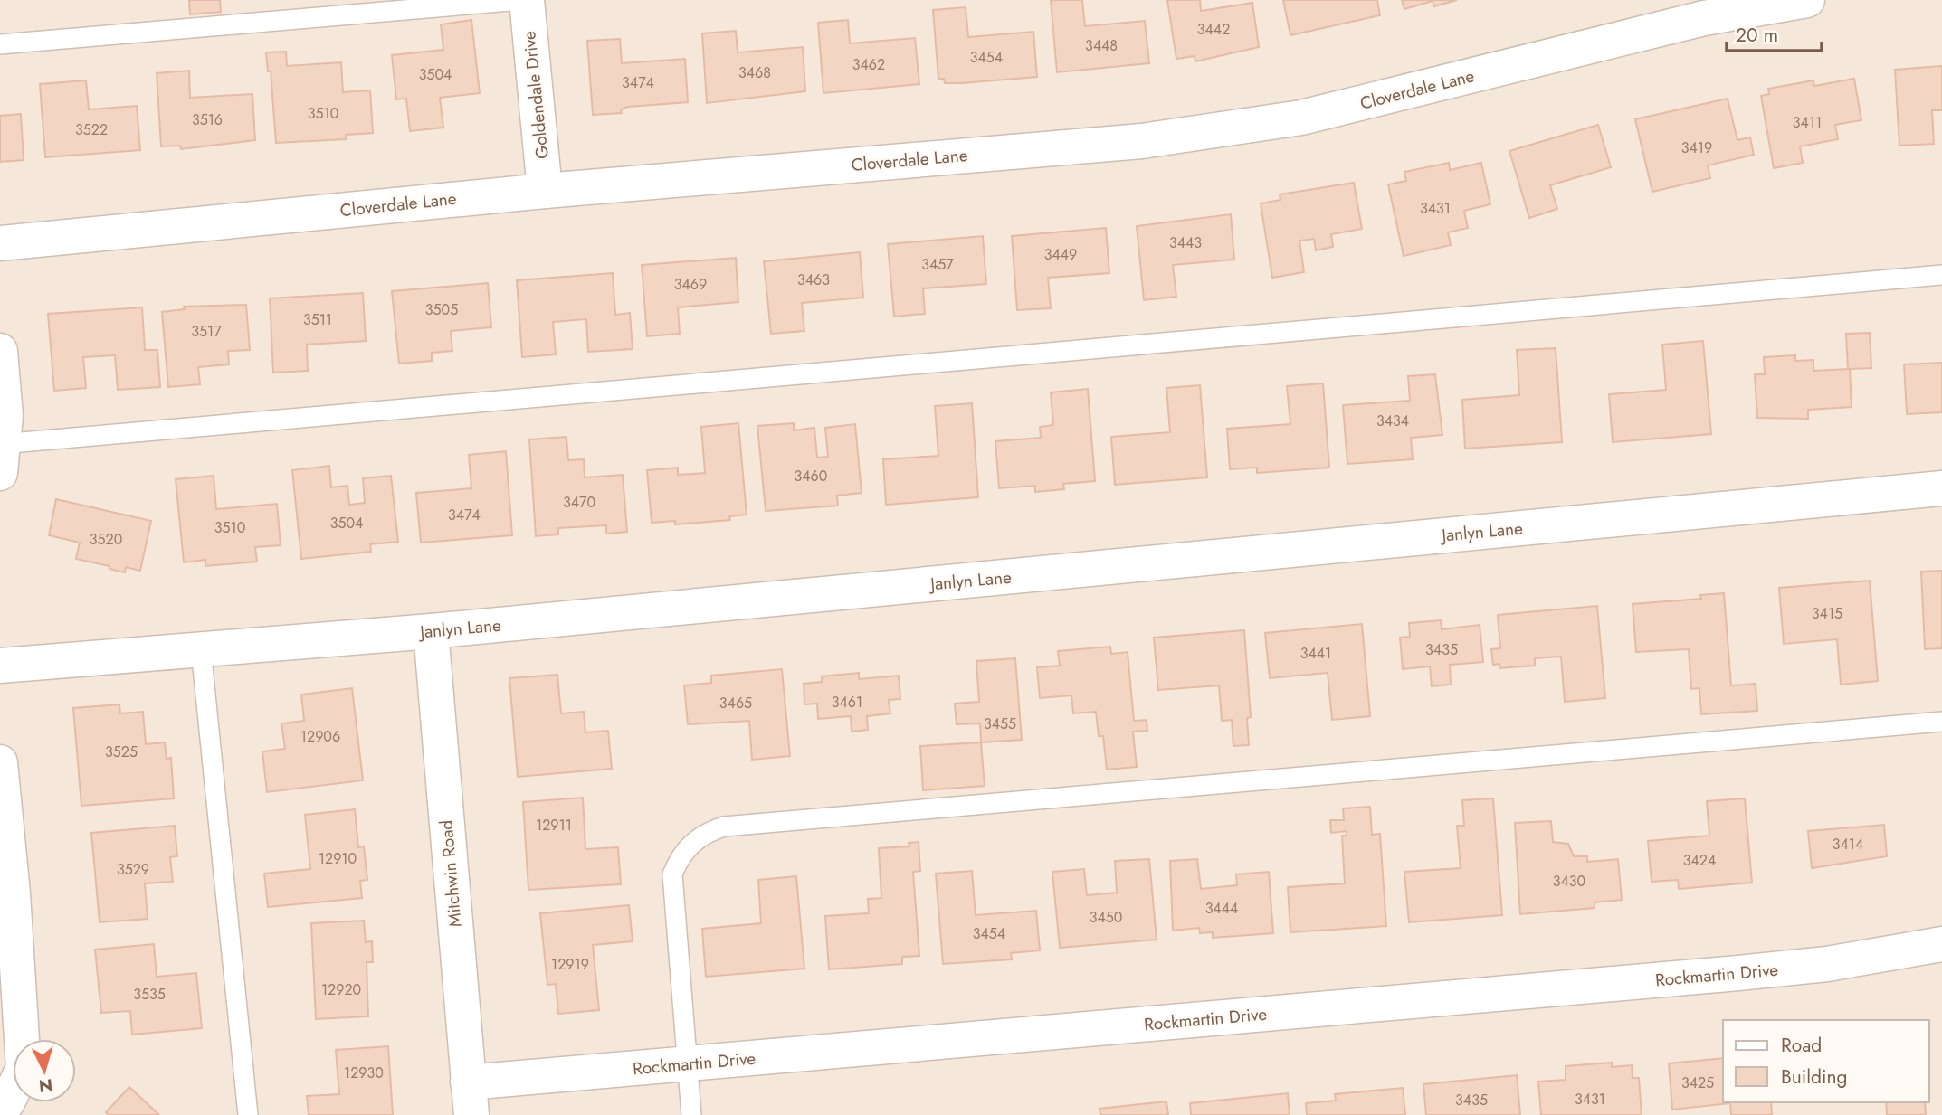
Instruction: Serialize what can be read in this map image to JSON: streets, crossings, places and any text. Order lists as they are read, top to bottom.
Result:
{
  "streets": {
    "street": [
      "Cloverdale Lane",
      "Goldendale Drive",
      "Janlyn Lane",
      "Mitchwin Road",
      "Rockmartin Drive"
    ]
  },
  "crossings": [
    ["Cloverdale Lane", "Goldendale Drive"],
    ["Janlyn Lane", "Mitchwin Road"],
    ["Mitchwin Road", "Rockmartin Drive"]
  ],
  "house_numbers": [
    "3442",
    "3448",
    "3454",
    "3462",
    "3468",
    "3504",
    "3474",
    "3510",
    "3516",
    "3411",
    "3522",
    "3419",
    "3431",
    "3443",
    "3449",
    "3457",
    "3463",
    "3469",
    "3505",
    "3511",
    "3517",
    "3434",
    "3460",
    "3470",
    "3474",
    "3504",
    "3510",
    "3520",
    "3415",
    "3435",
    "3441",
    "3461",
    "3465",
    "3455",
    "12906",
    "3525",
    "12911",
    "3414",
    "12910",
    "3424",
    "3529",
    "3430",
    "3444",
    "3450",
    "3454",
    "12919",
    "12920",
    "3535",
    "12930",
    "3425",
    "3431",
    "3435"
  ],
  "legend": ["Road", "Building"],
  "scale_bar": "20 m",
  "north": "bottom"
}
